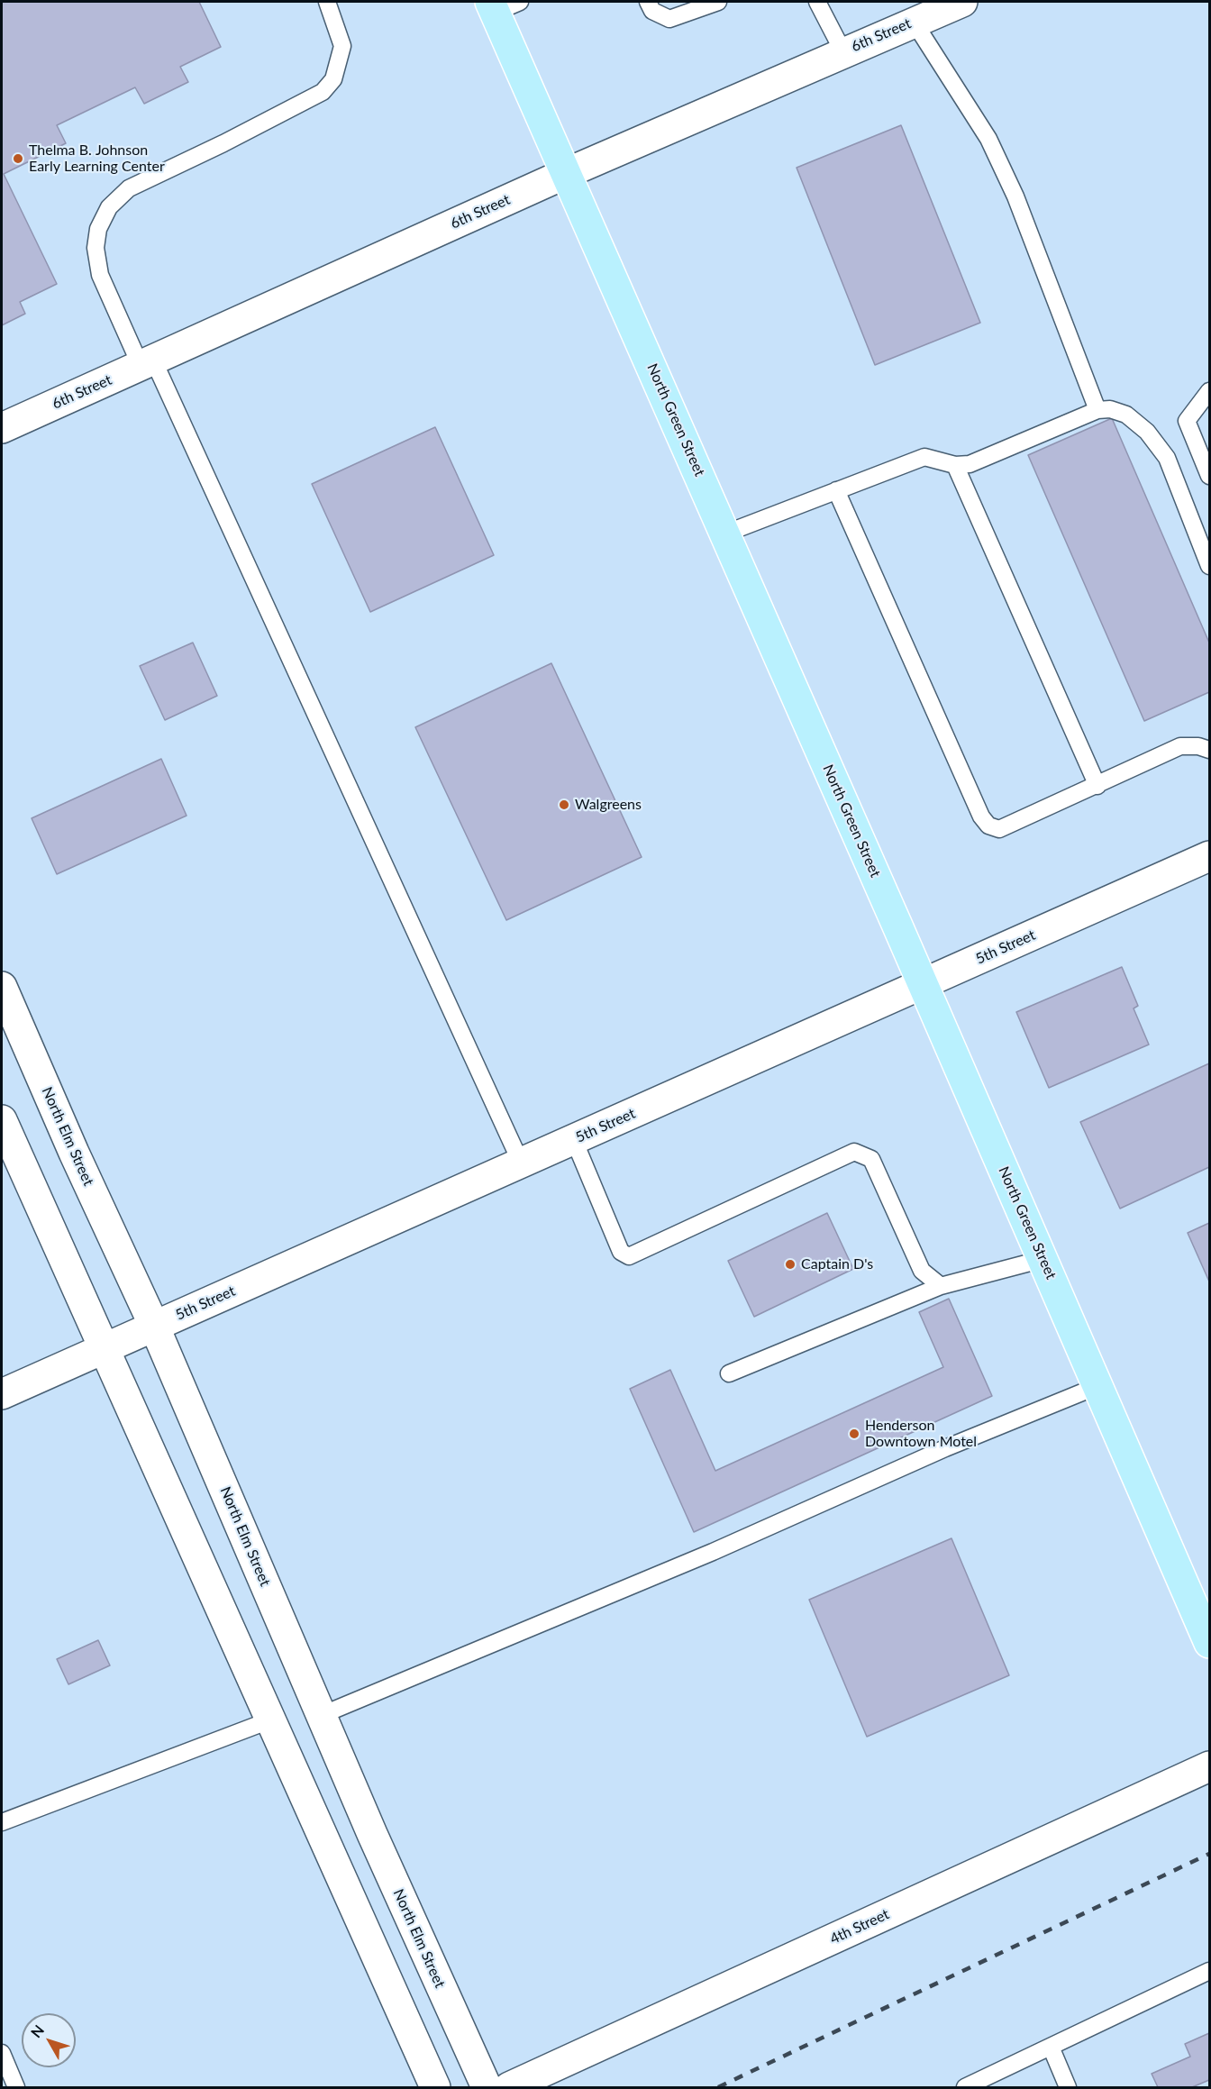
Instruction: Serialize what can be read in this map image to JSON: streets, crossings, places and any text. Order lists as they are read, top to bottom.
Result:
{
  "streets": {
    "main road": ["North Green Street"],
    "street": [
      "6th Street",
      "5th Street",
      "North Elm Street",
      "4th Street"
    ]
  },
  "crossings": [
    ["6th Street", "North Green Street"],
    ["North Green Street", "5th Street"],
    ["5th Street", "North Elm Street"]
  ],
  "places": [
    "Thelma B. Johnson Early Learning Center",
    "Walgreens",
    "Captain D's",
    "Henderson Downtown Motel"
  ],
  "north": "top left"
}
